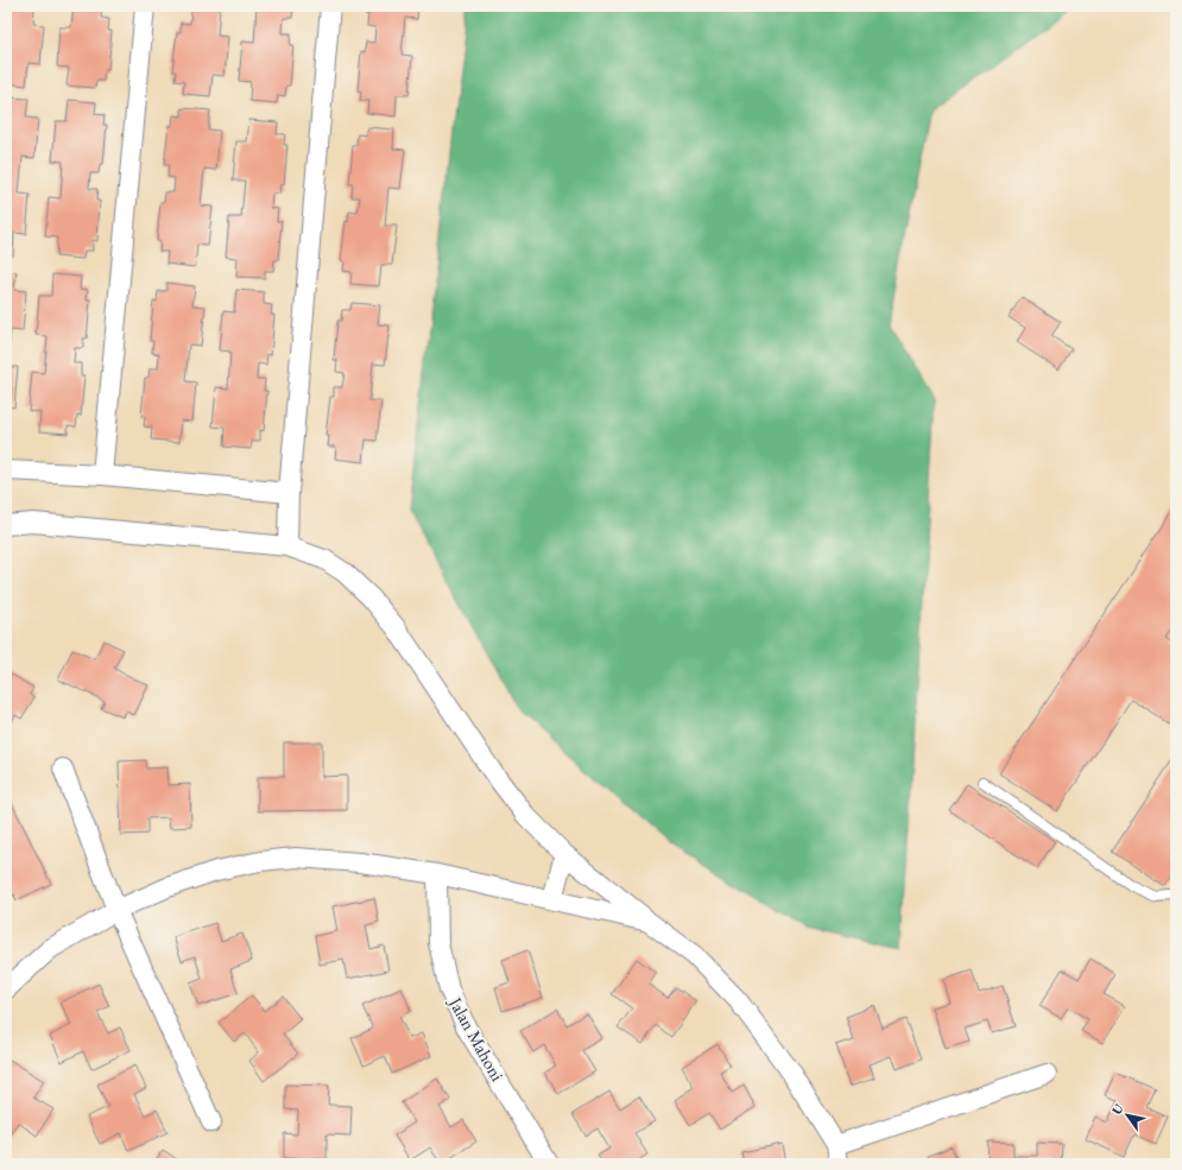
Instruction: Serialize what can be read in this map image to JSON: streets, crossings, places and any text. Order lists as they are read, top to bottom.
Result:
{
  "streets": {
    "street": ["Jalan Mahoni"]
  },
  "north": "top left"
}
